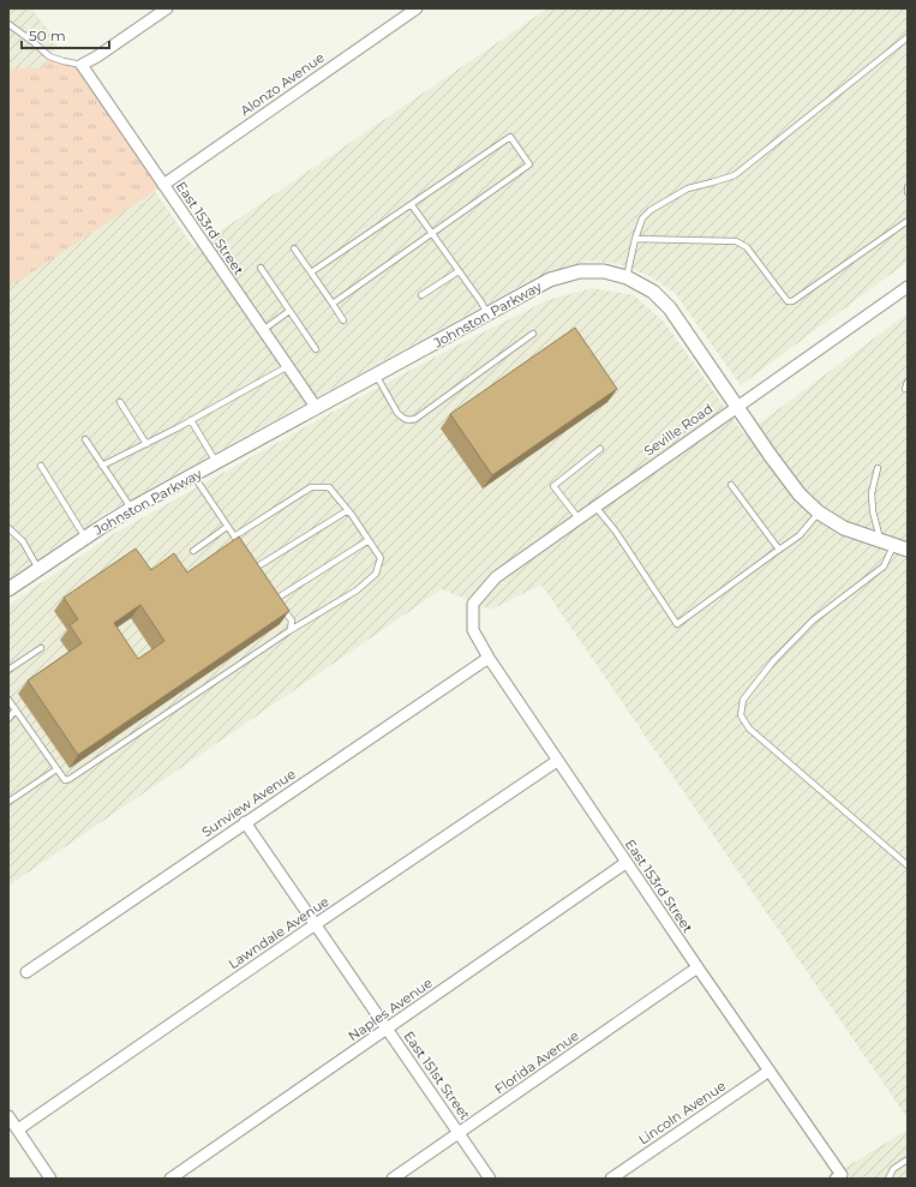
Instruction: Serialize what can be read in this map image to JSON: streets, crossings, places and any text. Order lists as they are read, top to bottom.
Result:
{
  "streets": {
    "street": [
      "Alonzo Avenue",
      "East 153rd Street",
      "Johnston Parkway",
      "Seville Road",
      "Sunview Avenue",
      "Lawndale Avenue",
      "Naples Avenue",
      "Florida Avenue",
      "East 151st Street",
      "Lincoln Avenue"
    ]
  },
  "crossings": [
    ["Alonzo Avenue", "East 153rd Street"],
    ["East 153rd Street", "Johnston Parkway"],
    ["East 153rd Street", "Seville Road"],
    ["East 153rd Street", "Sunview Avenue"],
    ["East 153rd Street", "Lawndale Avenue"],
    ["East 153rd Street", "Naples Avenue"],
    ["East 153rd Street", "Florida Avenue"],
    ["East 153rd Street", "Lincoln Avenue"],
    ["Johnston Parkway", "Seville Road"],
    ["Sunview Avenue", "East 151st Street"],
    ["Lawndale Avenue", "East 151st Street"],
    ["Naples Avenue", "East 151st Street"],
    ["Florida Avenue", "East 151st Street"]
  ],
  "scale_bar": "50 m"
}
